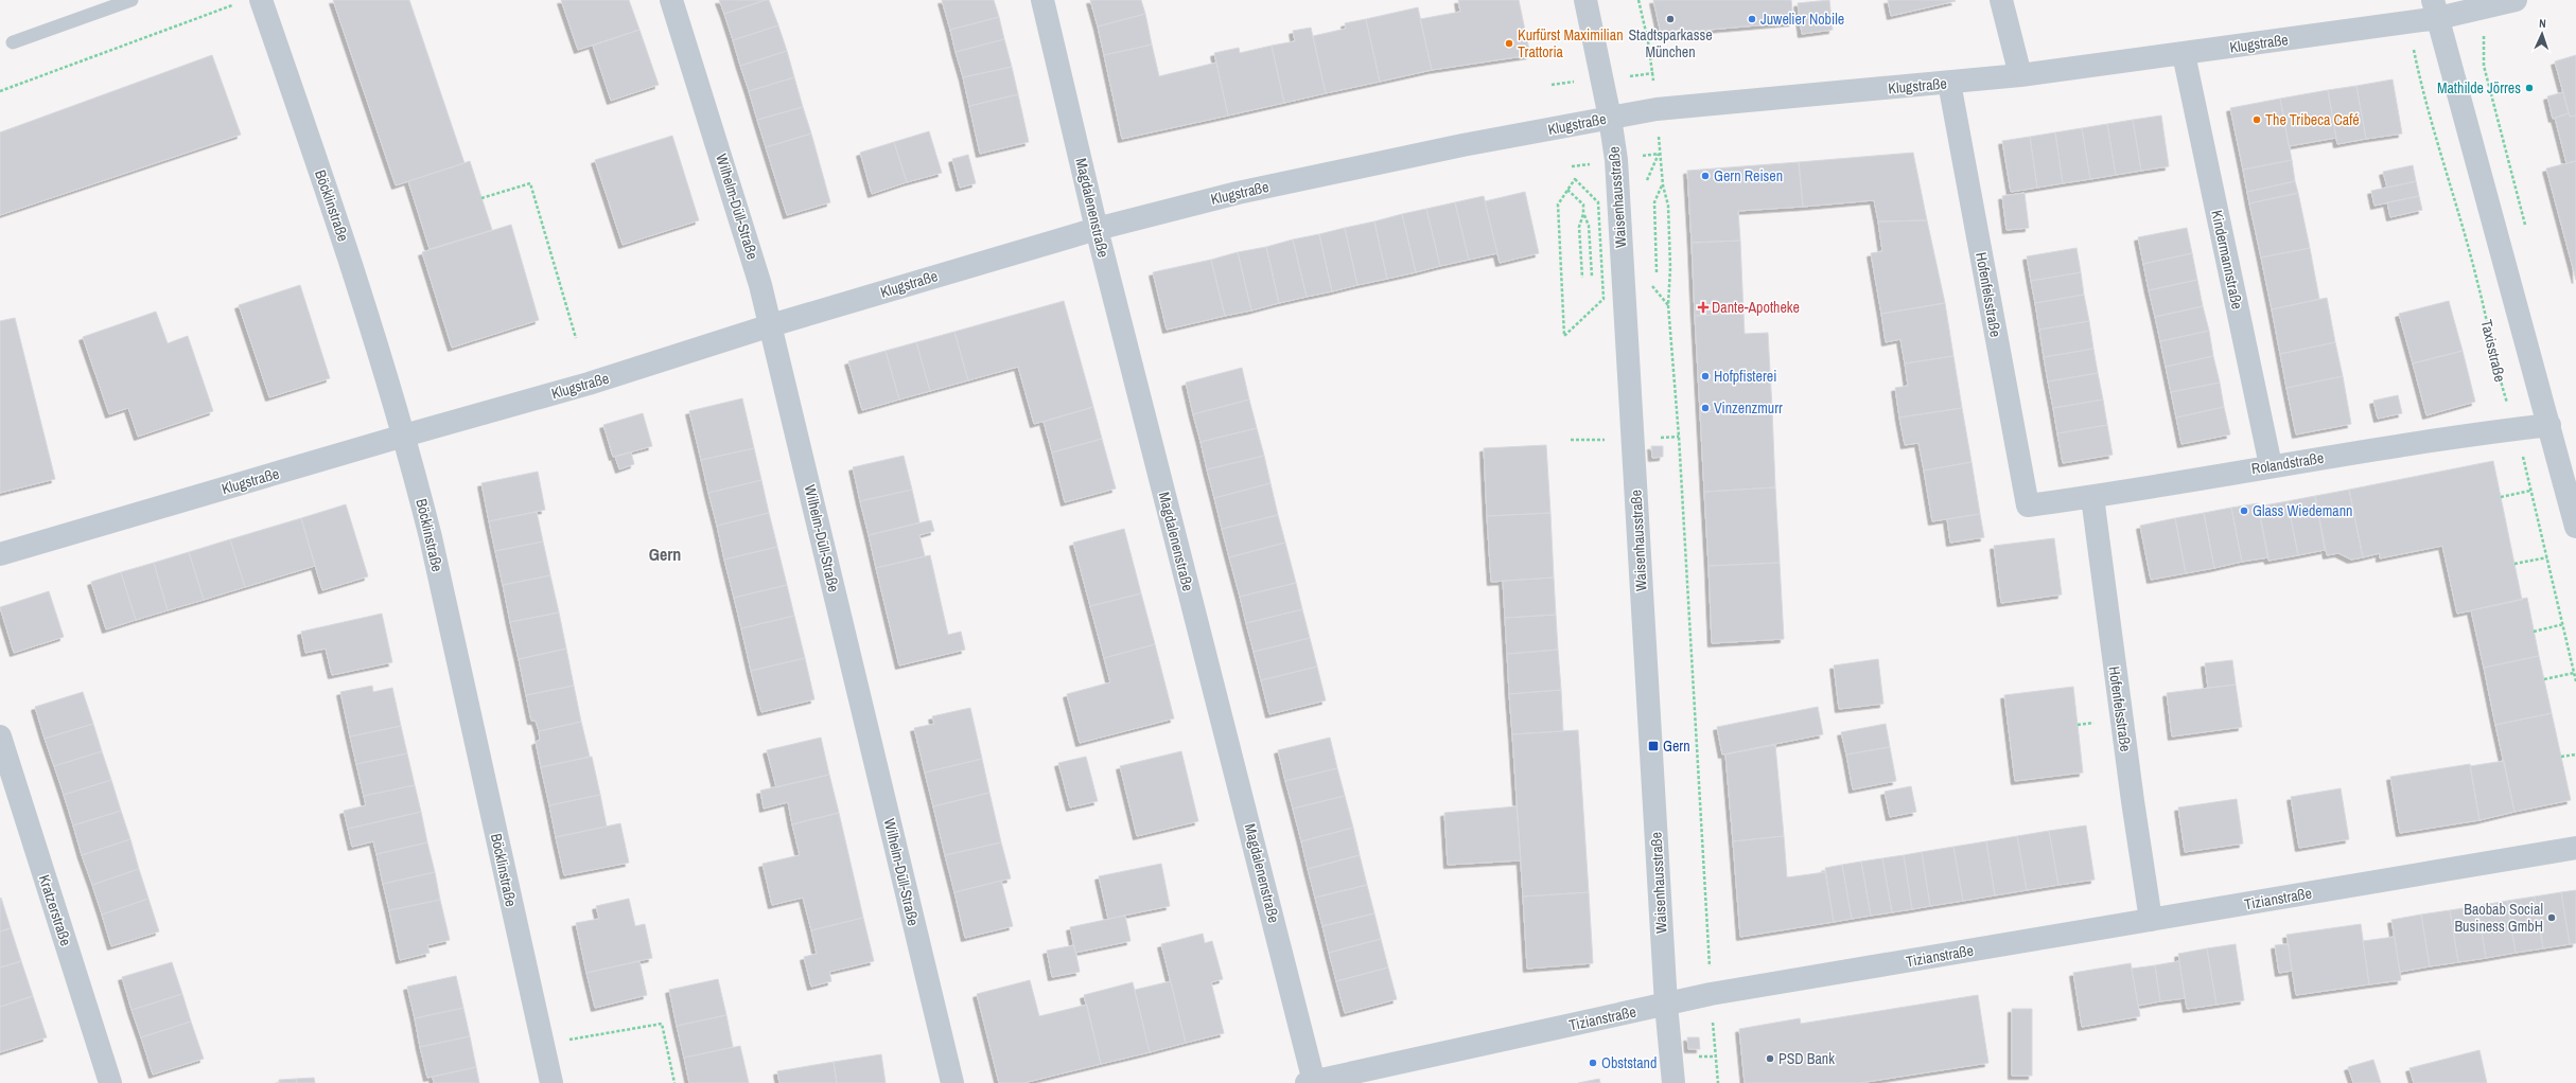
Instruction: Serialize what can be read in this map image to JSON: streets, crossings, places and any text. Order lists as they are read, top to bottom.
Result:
{
  "streets": {
    "street": [
      "Klugstraße",
      "Waisenhausstraße",
      "Böcklinstraße",
      "Wilhelm-Düll-Straße",
      "Magdalenenstraße",
      "Kindermannstraße",
      "Hofenfelsstraße",
      "Rolandstraße",
      "Tizianstraße",
      "Kratzerstraße"
    ],
    "path": ["Taxisstraße"]
  },
  "crossings": [
    ["Klugstraße", "Waisenhausstraße"],
    ["Klugstraße", "Böcklinstraße"],
    ["Klugstraße", "Wilhelm-Düll-Straße"],
    ["Klugstraße", "Magdalenenstraße"],
    ["Klugstraße", "Kindermannstraße"],
    ["Klugstraße", "Hofenfelsstraße"],
    ["Klugstraße", "Taxisstraße"],
    ["Waisenhausstraße", "Tizianstraße"],
    ["Magdalenenstraße", "Tizianstraße"],
    ["Kindermannstraße", "Rolandstraße"],
    ["Hofenfelsstraße", "Rolandstraße"],
    ["Hofenfelsstraße", "Tizianstraße"],
    ["Taxisstraße", "Rolandstraße"]
  ],
  "districts": ["Gern"],
  "places": {
    "other": [
      "Stadtsparkasse München",
      "Juwelier Nobile",
      "Kurfürst Maximilian Trattoria",
      "Mathilde Jörres",
      "The Tribeca Café",
      "Gern Reisen",
      "Hofpfisterei",
      "Vinzenzmurr",
      "Glass Wiedemann",
      "Baobab Social Business GmbH",
      "PSD Bank",
      "Obststand"
    ],
    "health": ["Dante-Apotheke"],
    "transit": ["Gern"]
  },
  "north": "top"
}
